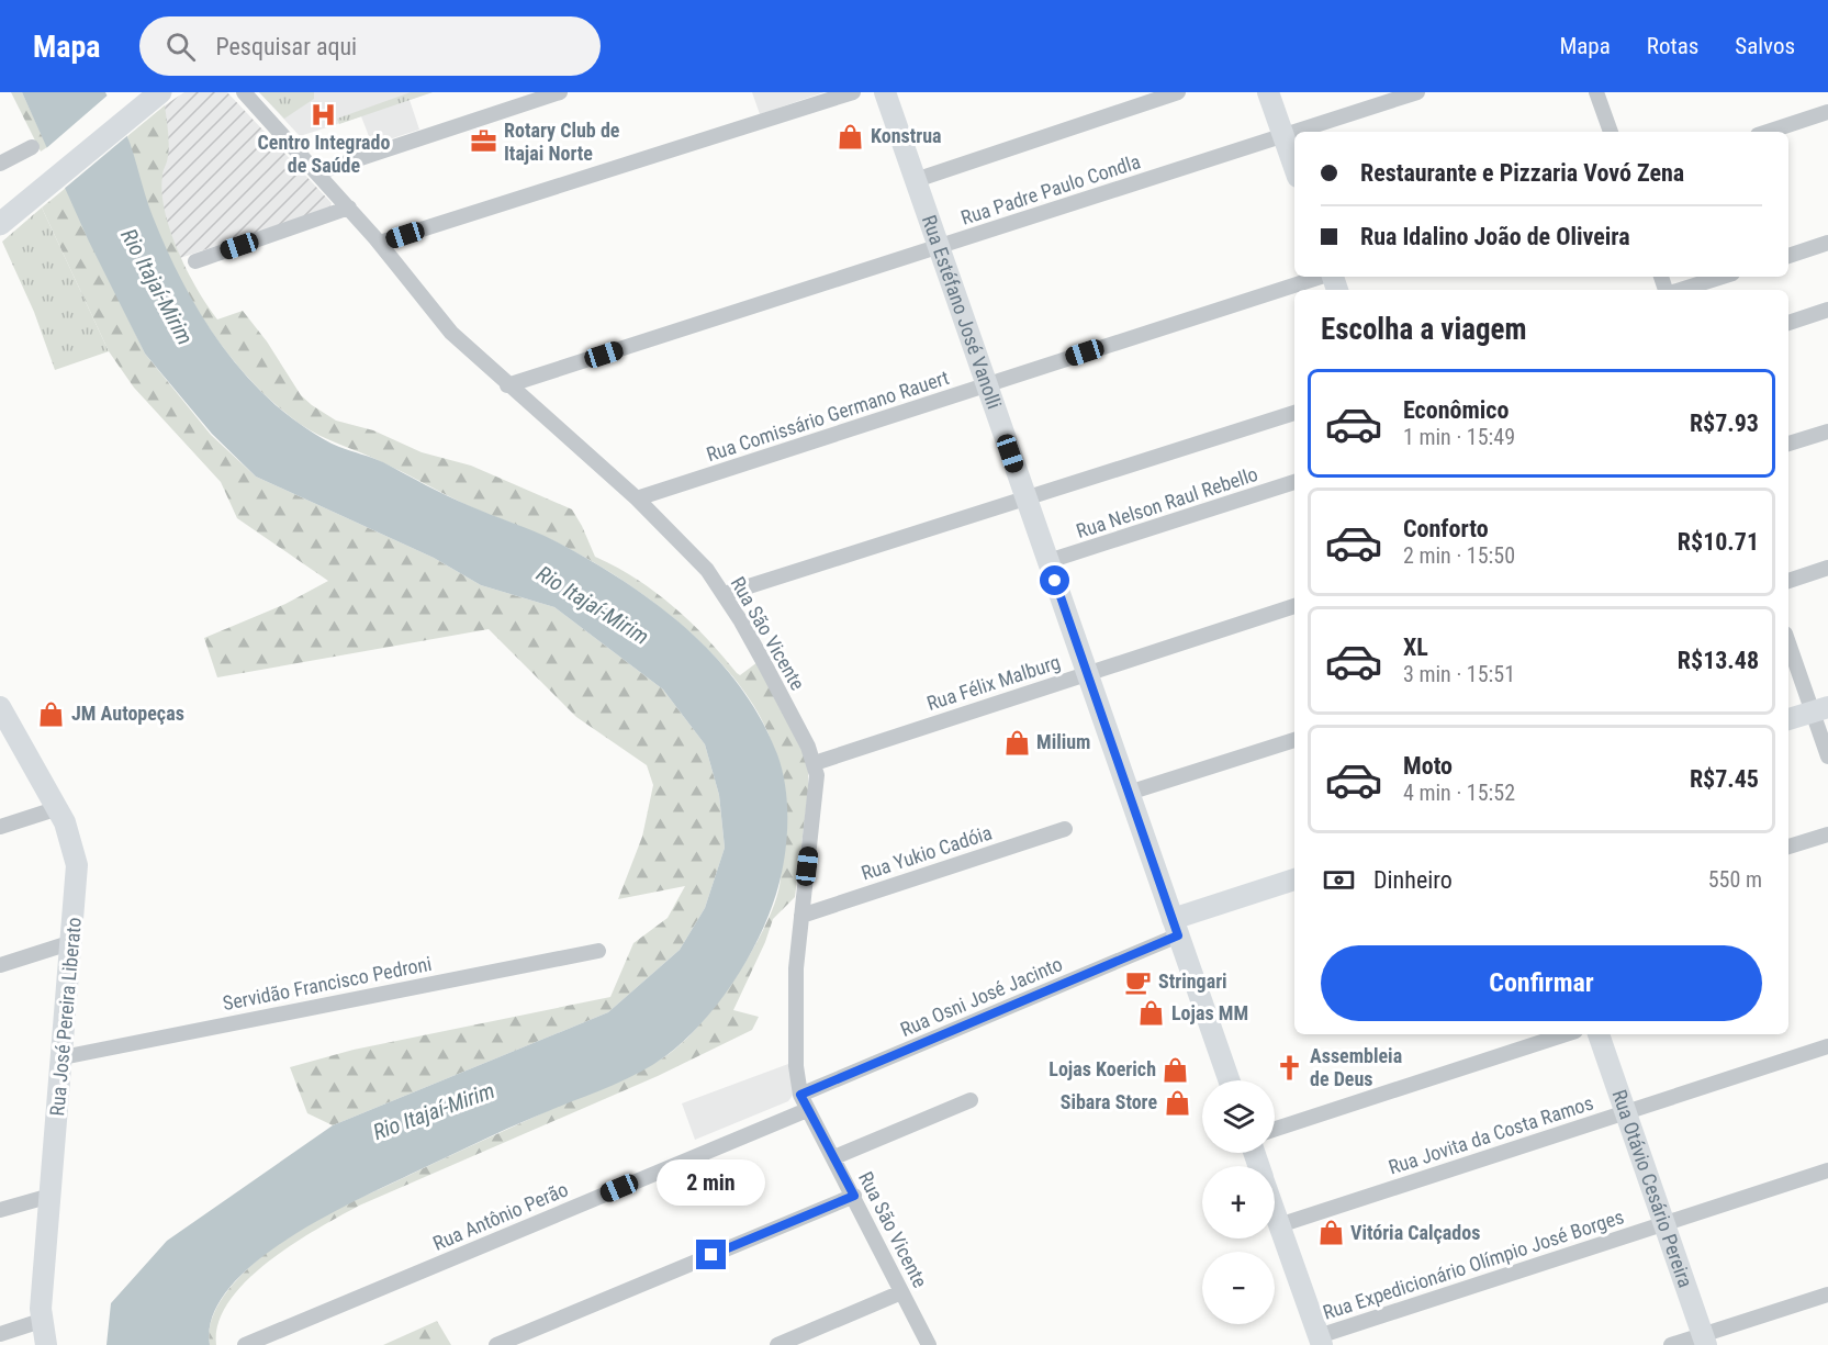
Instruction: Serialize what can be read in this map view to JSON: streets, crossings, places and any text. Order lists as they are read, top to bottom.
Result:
{
  "streets": {
    "main road": ["Rua Estéfano José Vanolli", "Rua José Pereira Liberato", "Rua Otávio Cesário Pereira"],
    "street": [
      "Rua Padre Paulo Condla",
      "Rua Comissário Germano Rauert",
      "Rua Nelson Raul Rebello",
      "Rua São Vicente",
      "Rua Félix Malburg",
      "Rua Yukio Cadóia",
      "Servidão Francisco Pedroni",
      "Rua Osni José Jacinto",
      "Rua Jovita da Costa Ramos",
      "Rua Antônio Perão",
      "Rua Expedicionário Olímpio José Borges"
    ]
  },
  "crossings": [
    ["Rua Padre Paulo Condla", "Rua Estéfano José Vanolli"],
    ["Rua Padre Paulo Condla", "Rua São Vicente"],
    ["Rua Estéfano José Vanolli", "Rua Comissário Germano Rauert"],
    ["Rua Estéfano José Vanolli", "Rua Nelson Raul Rebello"],
    ["Rua Estéfano José Vanolli", "Rua Félix Malburg"],
    ["Rua Estéfano José Vanolli", "Rua Osni José Jacinto"],
    ["Rua Comissário Germano Rauert", "Rua São Vicente"],
    ["Rua São Vicente", "Rua Félix Malburg"],
    ["Rua São Vicente", "Rua Yukio Cadóia"],
    ["Rua São Vicente", "Rua Osni José Jacinto"],
    ["Rua São Vicente", "Rua Antônio Perão"],
    ["Servidão Francisco Pedroni", "Rua José Pereira Liberato"],
    ["Rua Jovita da Costa Ramos", "Rua Otávio Cesário Pereira"],
    ["Rua Otávio Cesário Pereira", "Rua Expedicionário Olímpio José Borges"]
  ],
  "water": ["Rio Itajaí-Mirim"],
  "places": {
    "hospital": ["Centro Integrado de Saúde"],
    "shop": [
      "Konstrua",
      "JM Autopeças",
      "Milium",
      "Lojas MM",
      "Lojas Koerich",
      "Sibara Store",
      "Vitória Calçados"
    ],
    "office": ["Rotary Club de Itajai Norte"],
    "cafe": ["Stringari"],
    "church": ["Assembleia de Deus"]
  },
  "page": {
    "header": "Mapa",
    "search": "Pesquisar aqui",
    "nav": ["Mapa", "Rotas", "Salvos"],
    "banner": ["Restaurante e Pizzaria Vovó Zena", "Rua Idalino João de Oliveira"],
    "heading": "Escolha a viagem",
    "list": [
      {
        "name": "Econômico",
        "note": "1 min · 15:49",
        "value": "R$7.93"
      },
      {
        "name": "Conforto",
        "note": "2 min · 15:50",
        "value": "R$10.71"
      },
      {
        "name": "XL",
        "note": "3 min · 15:51",
        "value": "R$13.48"
      },
      {
        "name": "Moto",
        "note": "4 min · 15:52",
        "value": "R$7.45"
      }
    ],
    "pay": ["Dinheiro", "550 m"],
    "buttons": "Confirmar",
    "map_buttons": ["+", "−"],
    "bubble": "2 min"
  }
}
